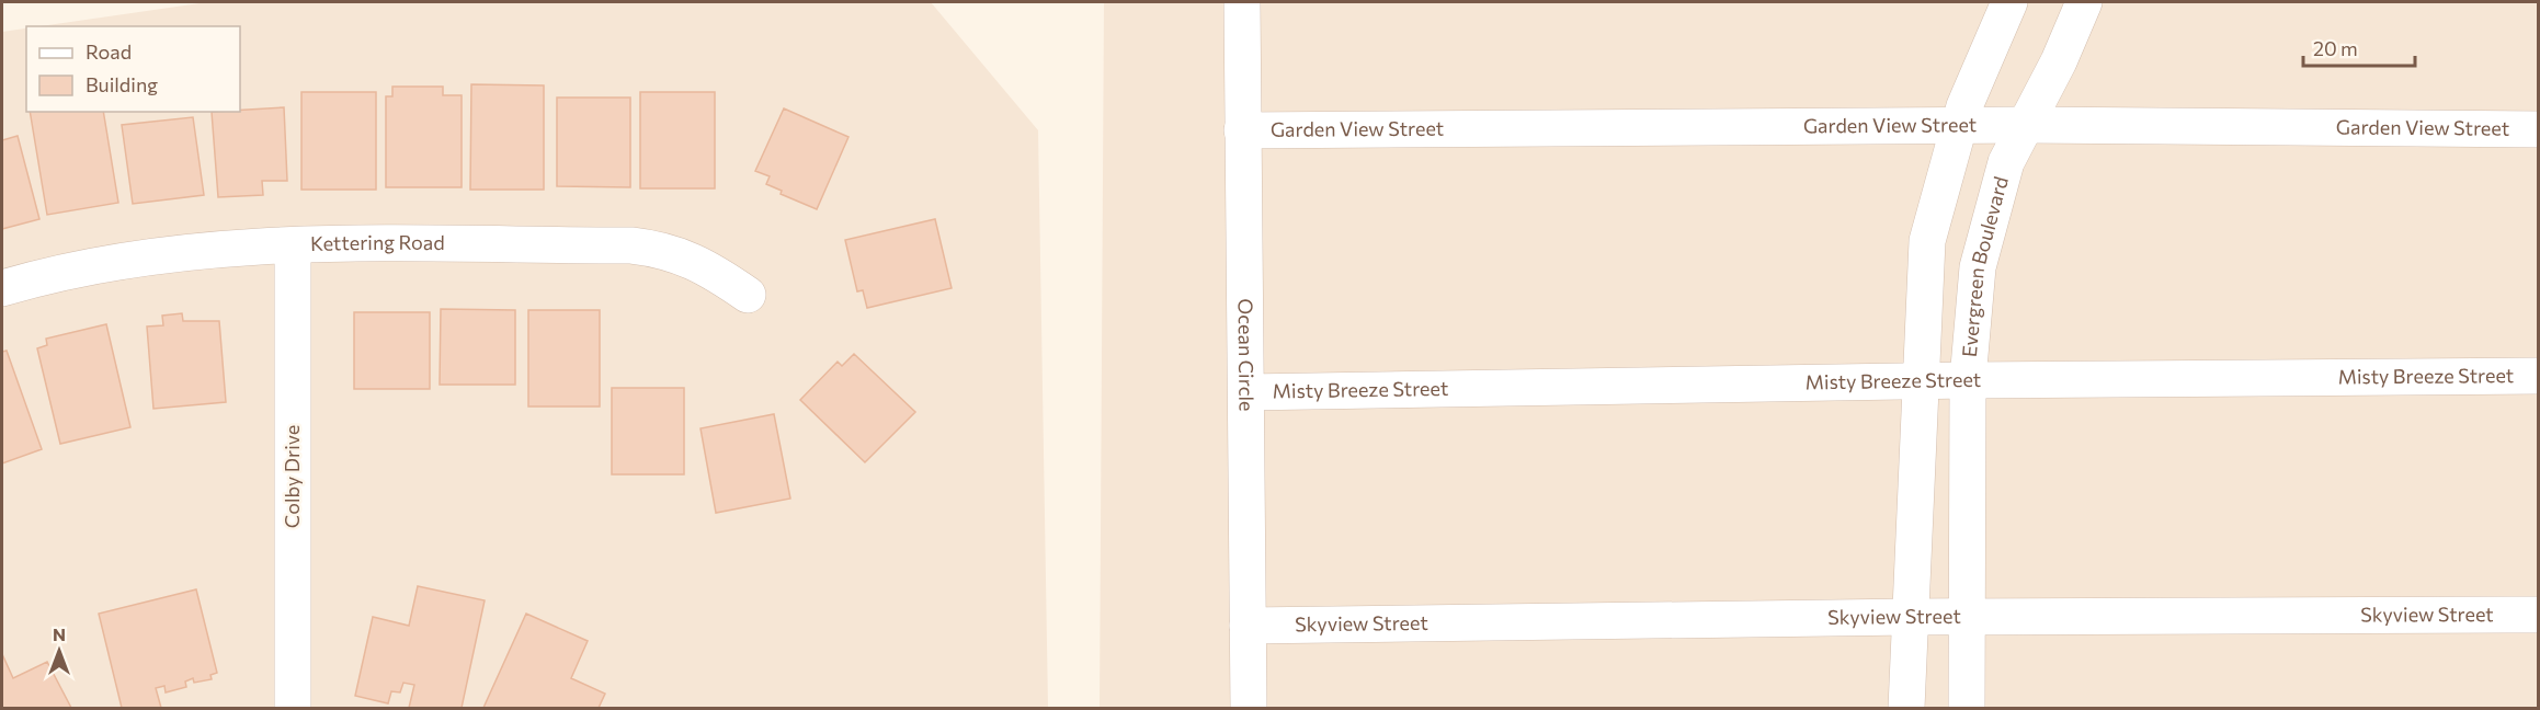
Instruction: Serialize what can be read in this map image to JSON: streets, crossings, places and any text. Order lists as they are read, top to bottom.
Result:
{
  "streets": {
    "street": [
      "Garden View Street",
      "Kettering Road",
      "Evergreen Boulevard",
      "Ocean Circle",
      "Misty Breeze Street",
      "Colby Drive",
      "Skyview Street"
    ]
  },
  "crossings": [
    ["Garden View Street", "Evergreen Boulevard"],
    ["Garden View Street", "Ocean Circle"],
    ["Kettering Road", "Colby Drive"],
    ["Evergreen Boulevard", "Misty Breeze Street"],
    ["Evergreen Boulevard", "Skyview Street"],
    ["Ocean Circle", "Misty Breeze Street"],
    ["Ocean Circle", "Skyview Street"]
  ],
  "legend": ["Road", "Building"],
  "scale_bar": "20 m",
  "north": "top"
}
